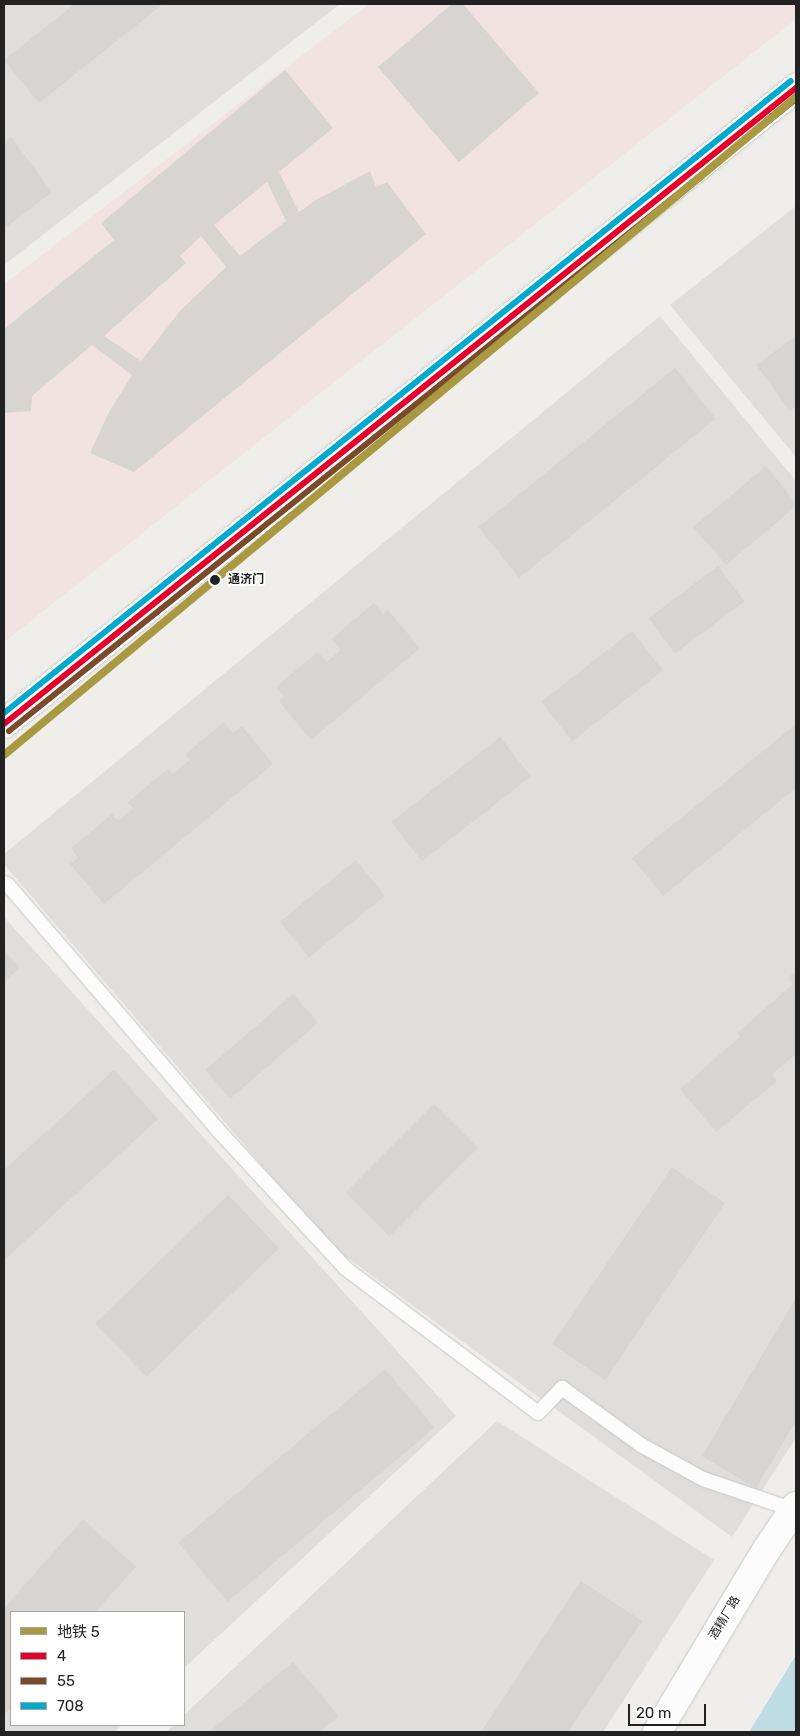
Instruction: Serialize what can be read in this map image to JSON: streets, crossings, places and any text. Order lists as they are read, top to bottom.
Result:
{
  "streets": {
    "street": ["酒精厂路"]
  },
  "places": ["通济门"],
  "lines": [
    "transit line 708",
    "transit line 4",
    "metro line 5",
    "transit line 55"
  ],
  "legend": [
    "地铁 5",
    "4",
    "55",
    "708"
  ],
  "scale_bar": "20 m"
}
